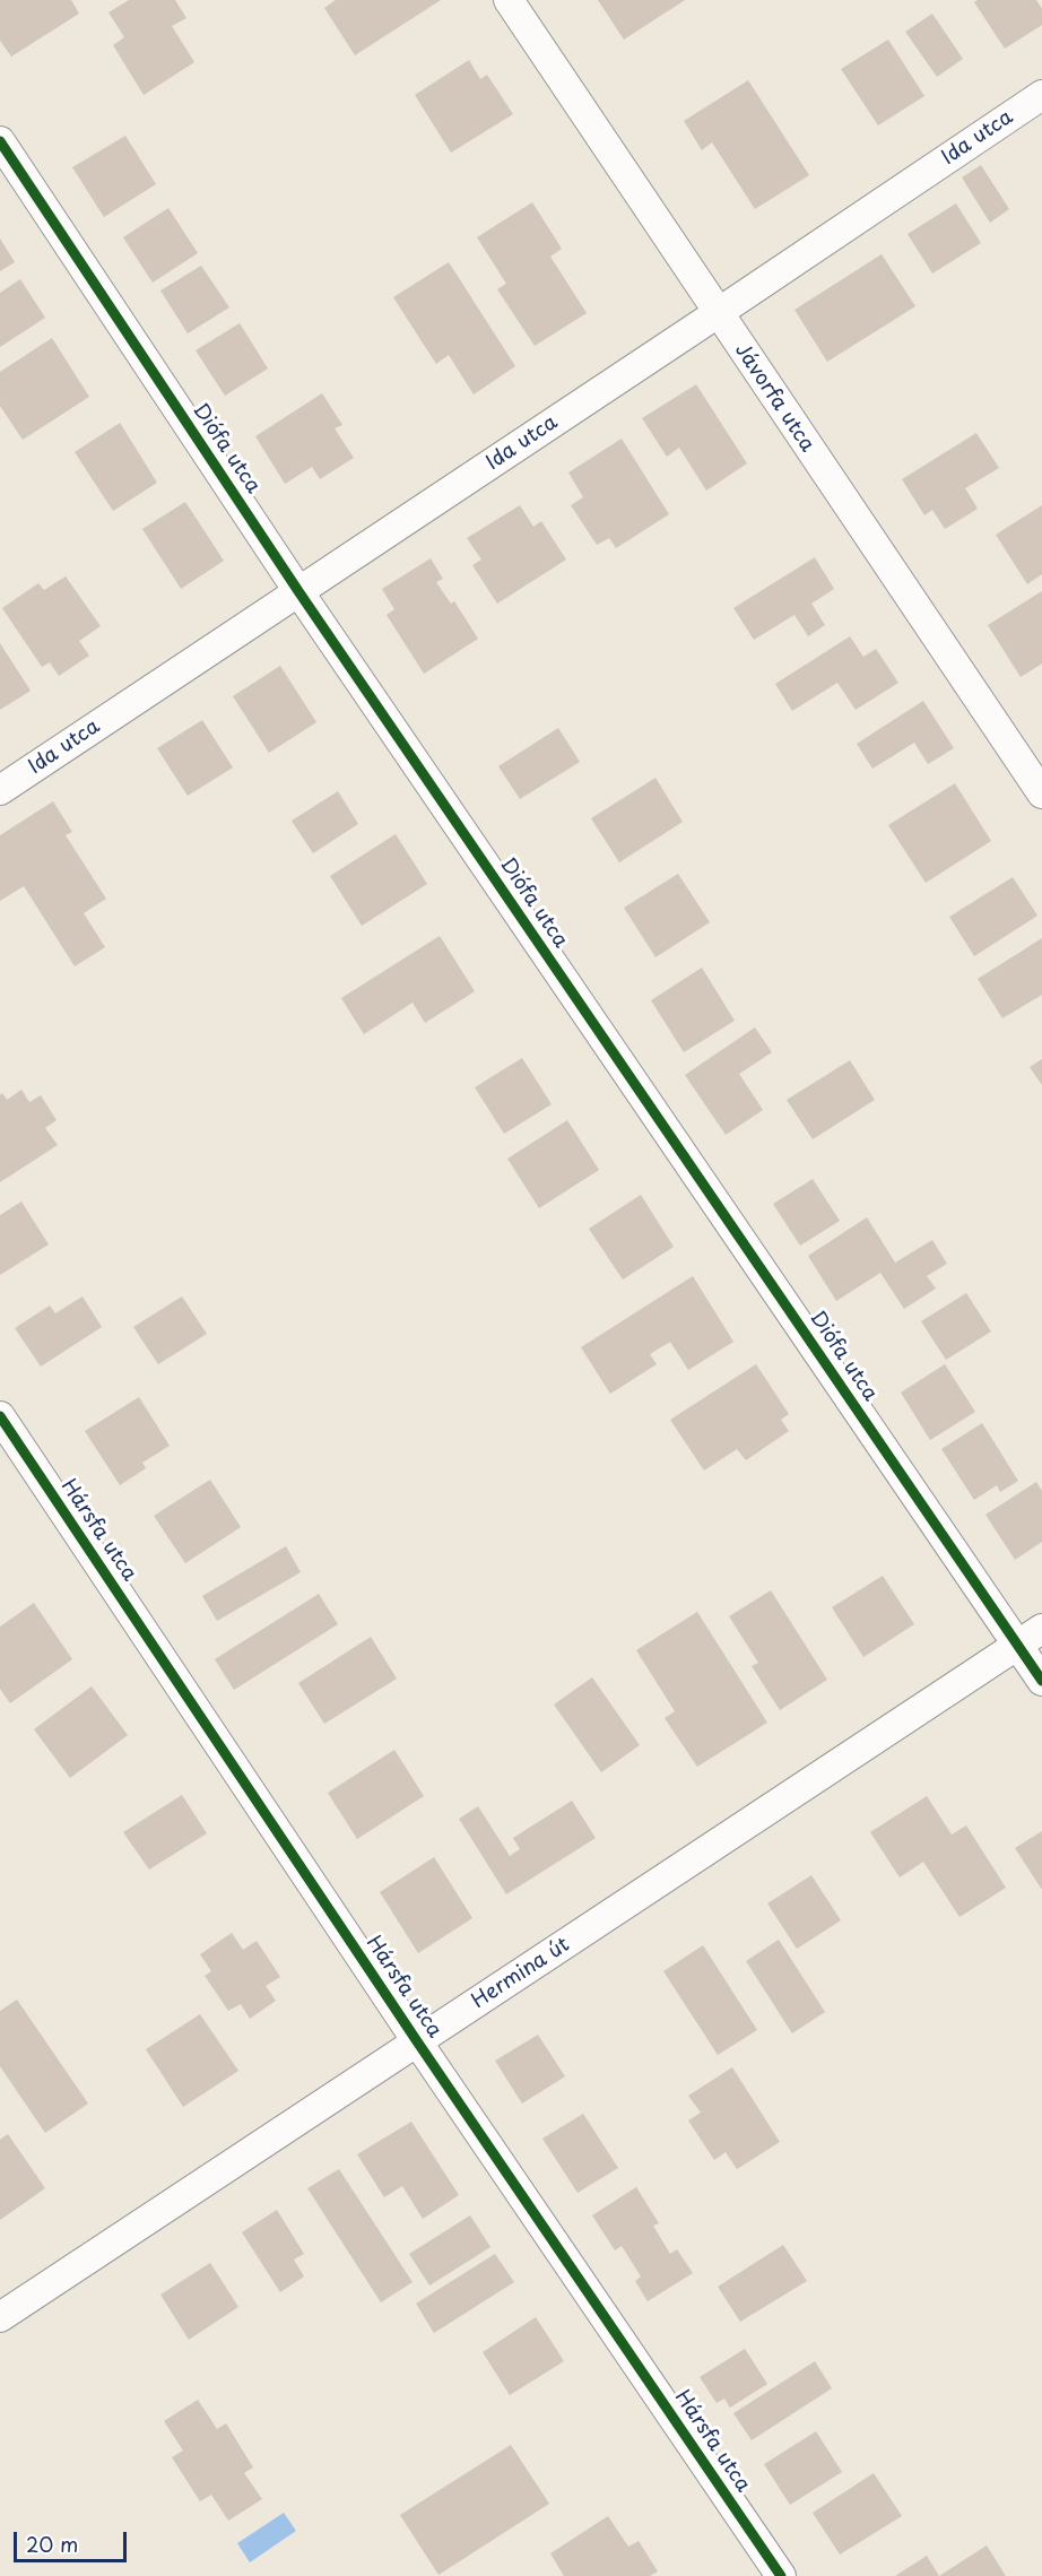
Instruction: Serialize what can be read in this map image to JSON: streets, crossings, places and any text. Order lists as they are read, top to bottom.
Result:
{
  "streets": {
    "street": [
      "Ida utca",
      "Jávorfa utca",
      "Diófa utca",
      "Hársfa utca",
      "Hermina út"
    ]
  },
  "crossings": [
    ["Ida utca", "Jávorfa utca"],
    ["Ida utca", "Diófa utca"],
    ["Diófa utca", "Hermina út"],
    ["Hársfa utca", "Hermina út"]
  ],
  "scale_bar": "20 m"
}
